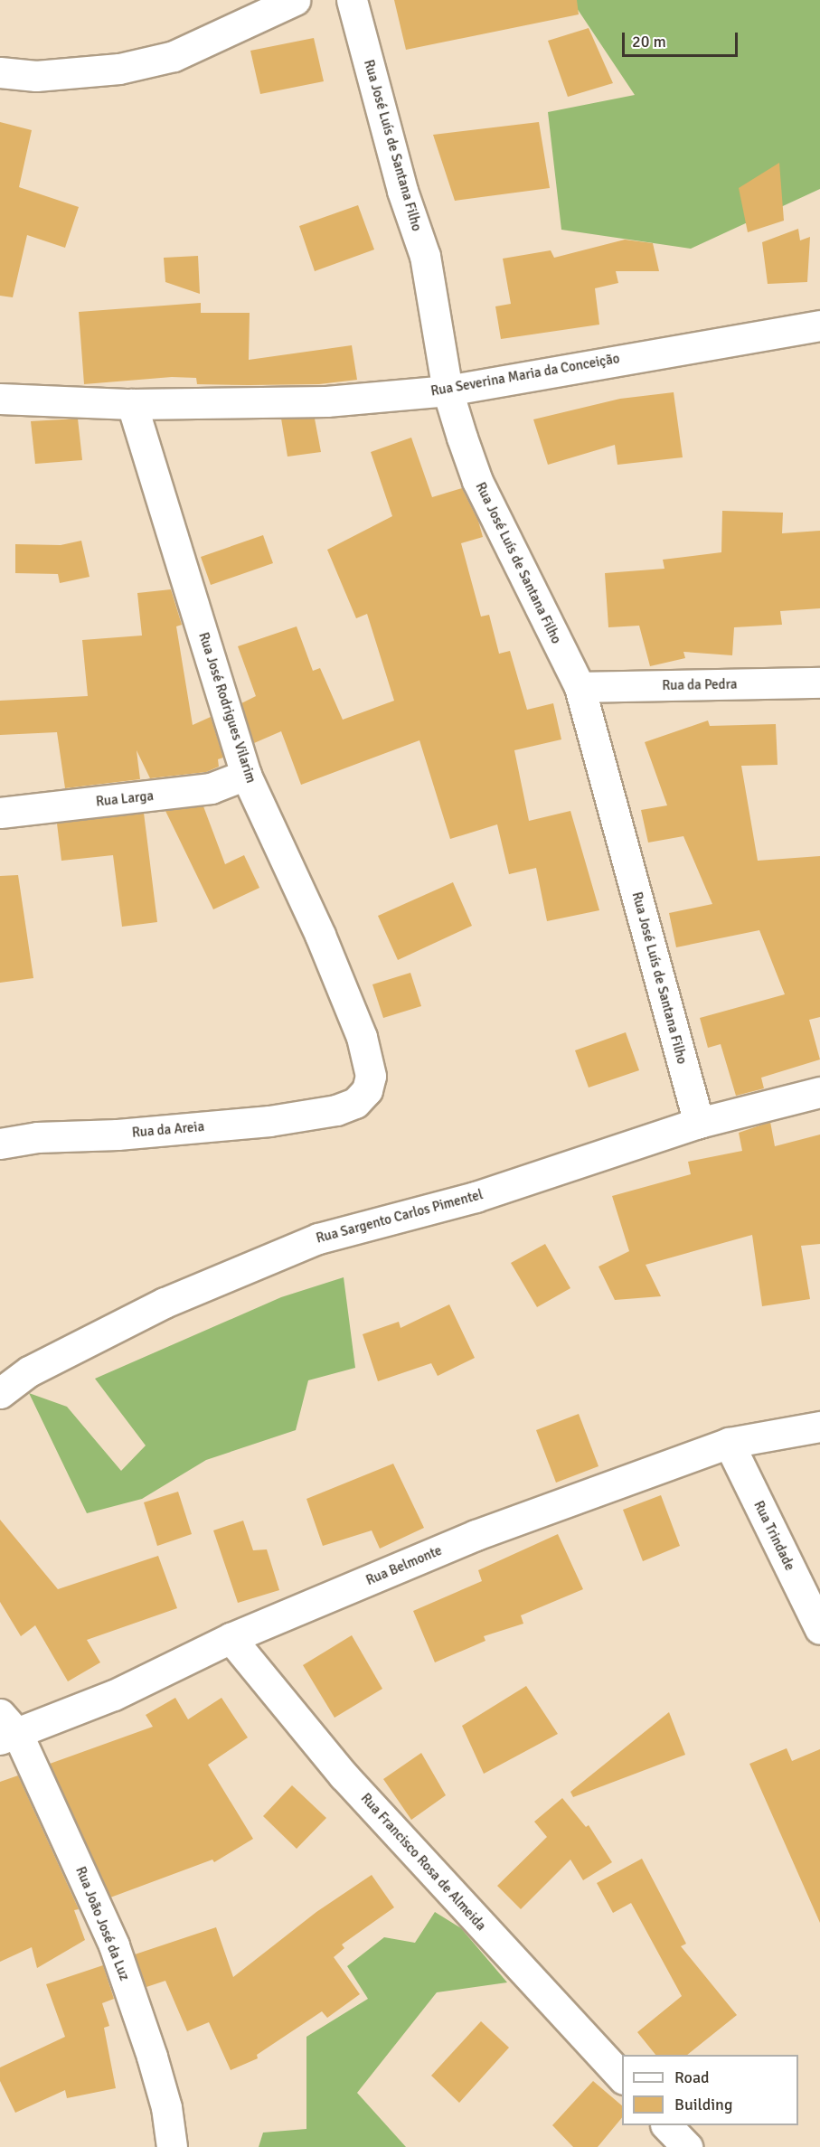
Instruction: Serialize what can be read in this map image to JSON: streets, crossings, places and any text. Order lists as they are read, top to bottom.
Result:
{
  "streets": {
    "street": [
      "Rua José Luís de Santana Filho",
      "Rua Severina Maria da Conceição",
      "Rua da Pedra",
      "Rua José Rodrigues Vilarim",
      "Rua Larga",
      "Rua da Areia",
      "Rua Sargento Carlos Pimentel",
      "Rua Trindade",
      "Rua Belmonte",
      "Rua Francisco Rosa de Almeida",
      "Rua João José da Luz"
    ]
  },
  "crossings": [
    ["Rua José Luís de Santana Filho", "Rua Severina Maria da Conceição"],
    ["Rua José Luís de Santana Filho", "Rua da Pedra"],
    ["Rua José Luís de Santana Filho", "Rua Sargento Carlos Pimentel"],
    ["Rua Severina Maria da Conceição", "Rua José Rodrigues Vilarim"],
    ["Rua José Rodrigues Vilarim", "Rua Larga"],
    ["Rua José Rodrigues Vilarim", "Rua da Areia"],
    ["Rua Trindade", "Rua Belmonte"],
    ["Rua Belmonte", "Rua Francisco Rosa de Almeida"],
    ["Rua Belmonte", "Rua João José da Luz"]
  ],
  "legend": ["Road", "Building"],
  "scale_bar": "20 m"
}
